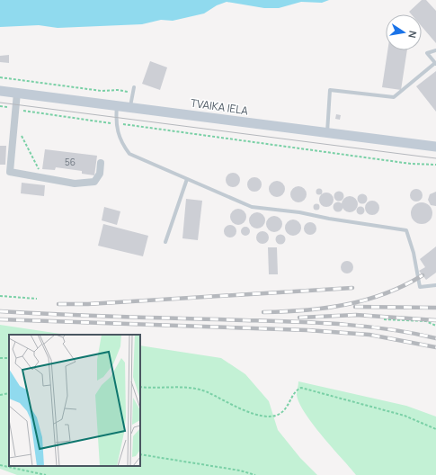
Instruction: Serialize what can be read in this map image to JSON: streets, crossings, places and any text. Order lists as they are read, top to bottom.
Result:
{
  "streets": {
    "street": ["TVAIKA IELA"]
  },
  "house_numbers": ["56"],
  "north": "right"
}
